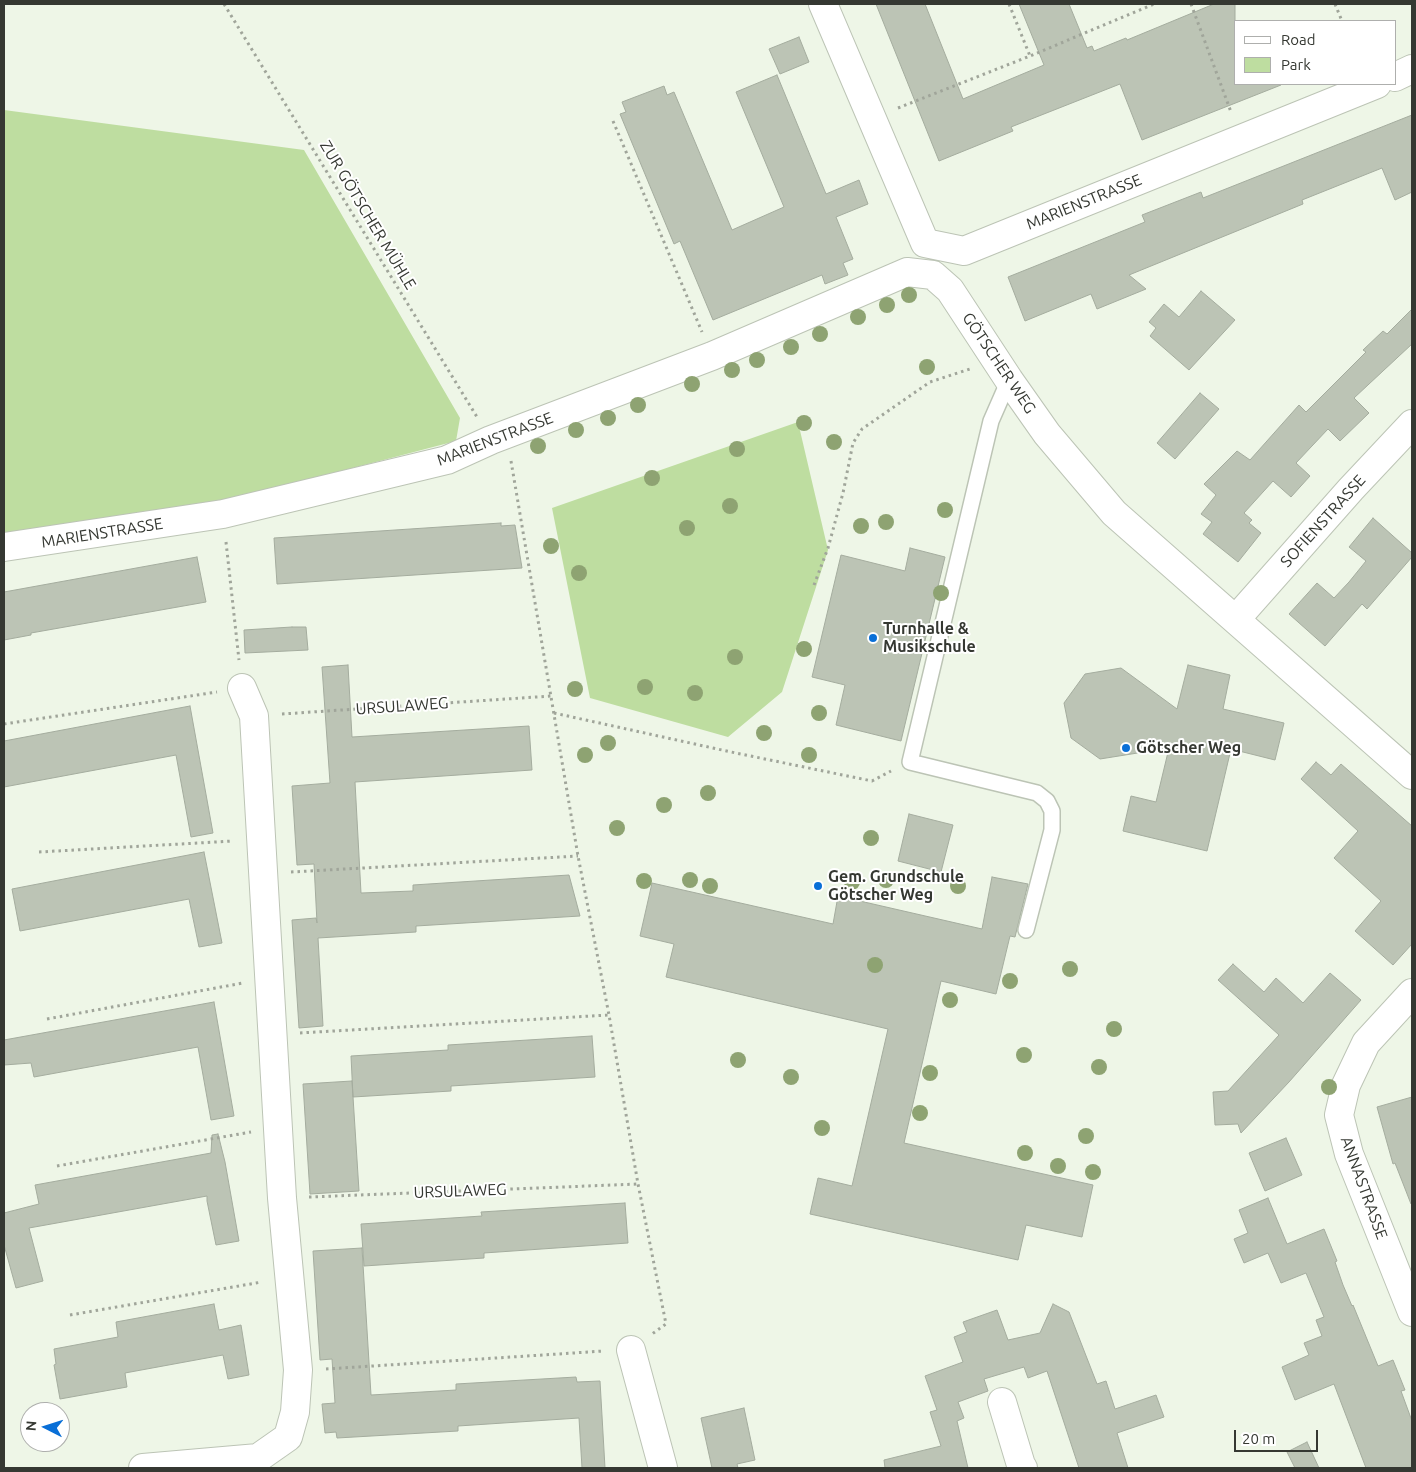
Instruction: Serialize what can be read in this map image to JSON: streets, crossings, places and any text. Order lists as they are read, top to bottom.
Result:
{
  "streets": {
    "street": [
      "MARIENSTRASSE",
      "GÖTSCHER WEG",
      "SOFIENSTRASSE",
      "ANNASTRASSE"
    ],
    "path": ["ZUR GÖTSCHER MÜHLE", "URSULAWEG"]
  },
  "crossings": [
    ["MARIENSTRASSE", "ZUR GÖTSCHER MÜHLE"],
    ["MARIENSTRASSE", "GÖTSCHER WEG"],
    ["GÖTSCHER WEG", "SOFIENSTRASSE"]
  ],
  "places": ["Turnhalle & Musikschule", "Götscher Weg", "Gem. Grundschule Götscher Weg"],
  "legend": ["Road", "Park"],
  "scale_bar": "20 m",
  "north": "left"
}
